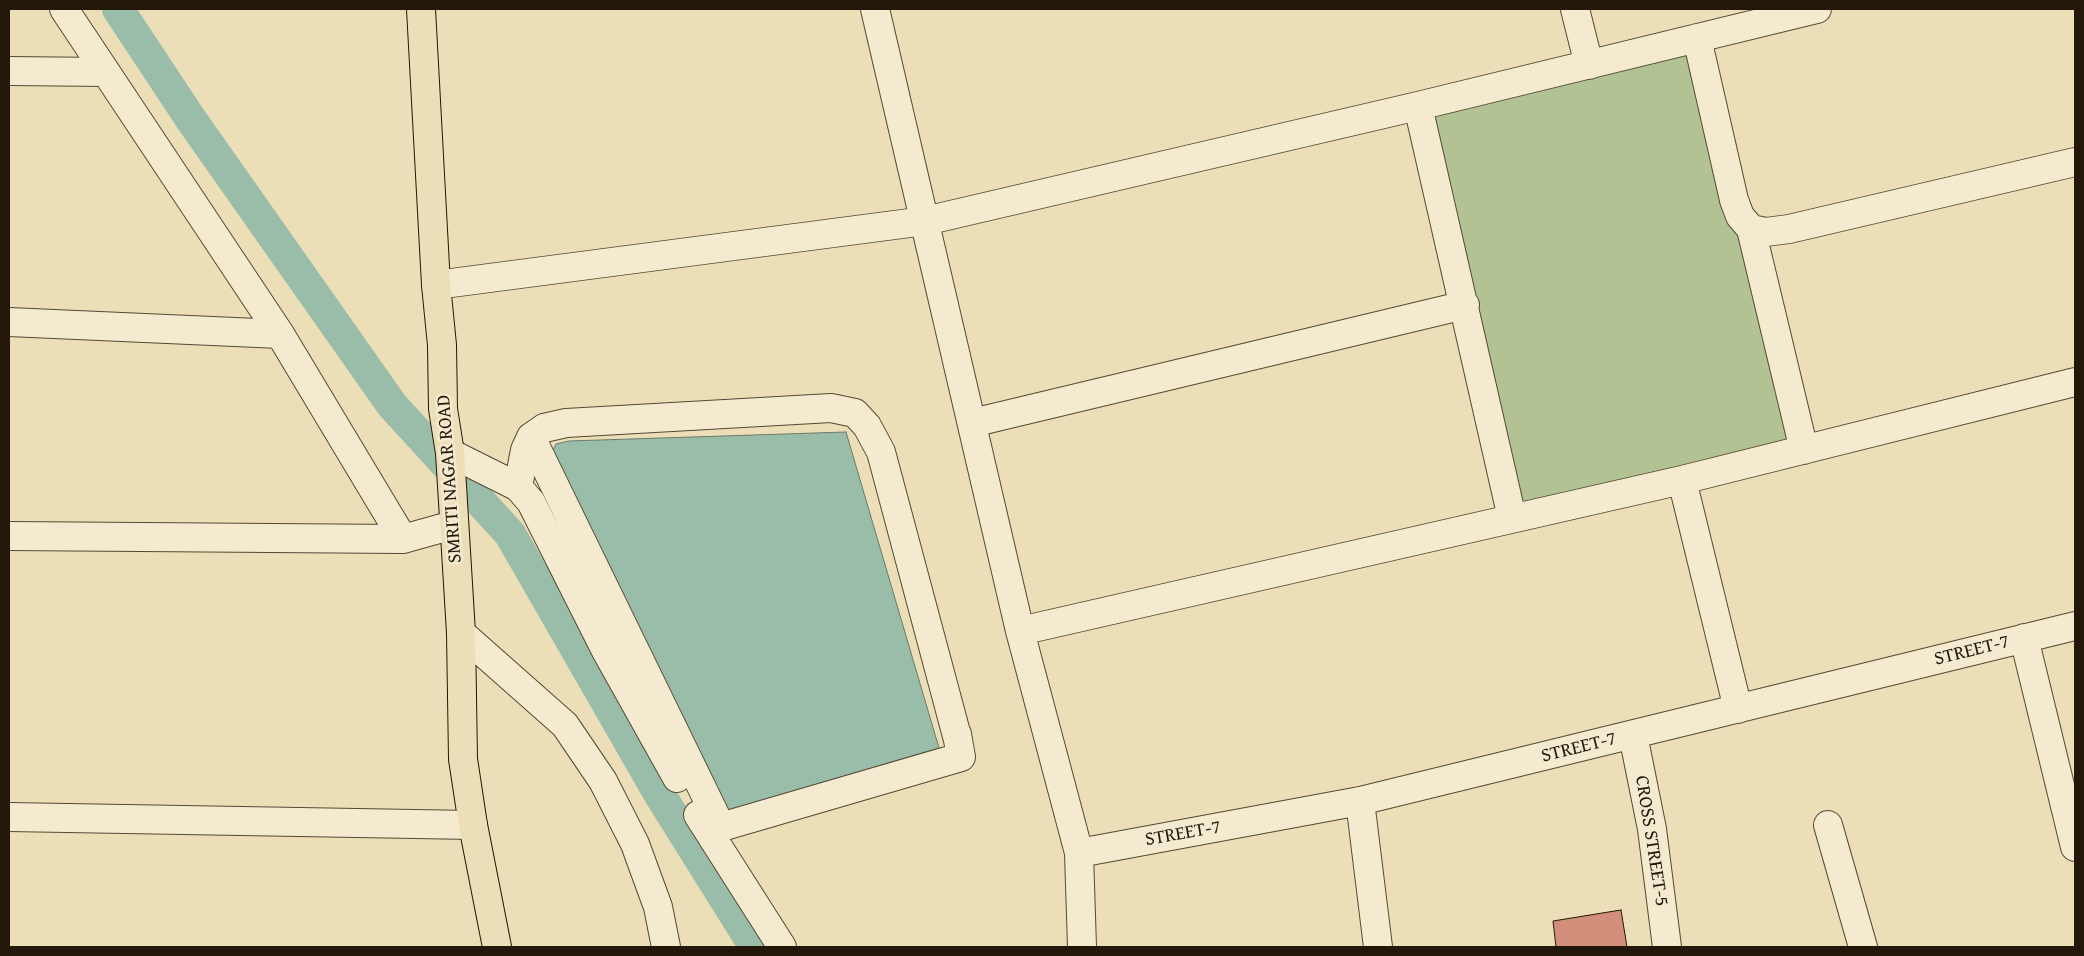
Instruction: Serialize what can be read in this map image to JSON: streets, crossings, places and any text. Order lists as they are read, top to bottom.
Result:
{
  "streets": {
    "main road": ["SMRITI NAGAR ROAD"],
    "street": ["STREET-7", "CROSS STREET-5"]
  },
  "crossings": [
    ["STREET-7", "CROSS STREET-5"]
  ]
}
